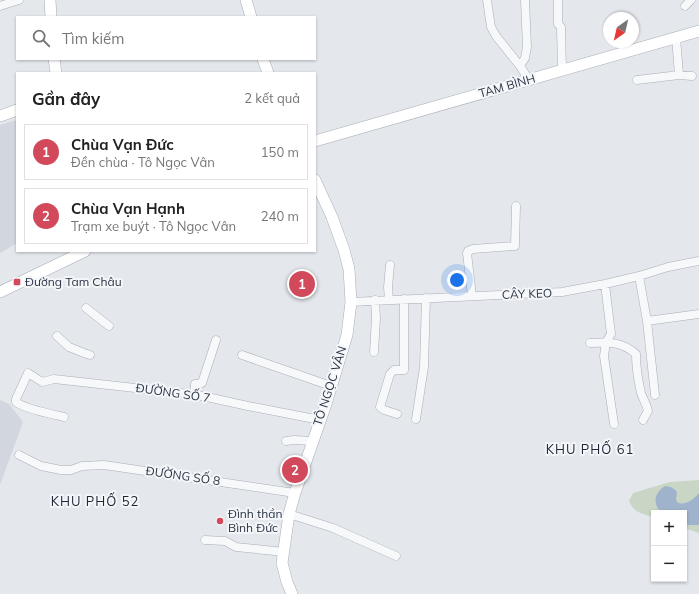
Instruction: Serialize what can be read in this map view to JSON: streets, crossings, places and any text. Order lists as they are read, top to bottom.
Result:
{
  "streets": {
    "main road": ["TAM BÌNH", "TÔ NGỌC VÂN"],
    "street": ["CÂY KEO", "ĐƯỜNG SỐ 7", "ĐƯỜNG SỐ 8"]
  },
  "crossings": [
    ["CÂY KEO", "TÔ NGỌC VÂN"],
    ["TÔ NGỌC VÂN", "ĐƯỜNG SỐ 7"],
    ["TÔ NGỌC VÂN", "ĐƯỜNG SỐ 8"]
  ],
  "districts": ["KHU PHỐ 61", "KHU PHỐ 52"],
  "places": {
    "transit": ["Đường Tam Châu"],
    "other": ["Đình thần Bình Đức"]
  },
  "north": "bottom left",
  "page": {
    "search": "Tìm kiếm",
    "heading": ["Gần đây", "2 kết quả"],
    "list": [
      {
        "mark": "1",
        "name": "Chùa Vạn Đức",
        "note": "Đền chùa · Tô Ngọc Vân",
        "value": "150 m"
      },
      {
        "mark": "2",
        "name": "Chùa Vạn Hạnh",
        "note": "Trạm xe buýt · Tô Ngọc Vân",
        "value": "240 m"
      }
    ],
    "pins": ["1", "2"],
    "map_buttons": ["+", "−"]
  }
}
